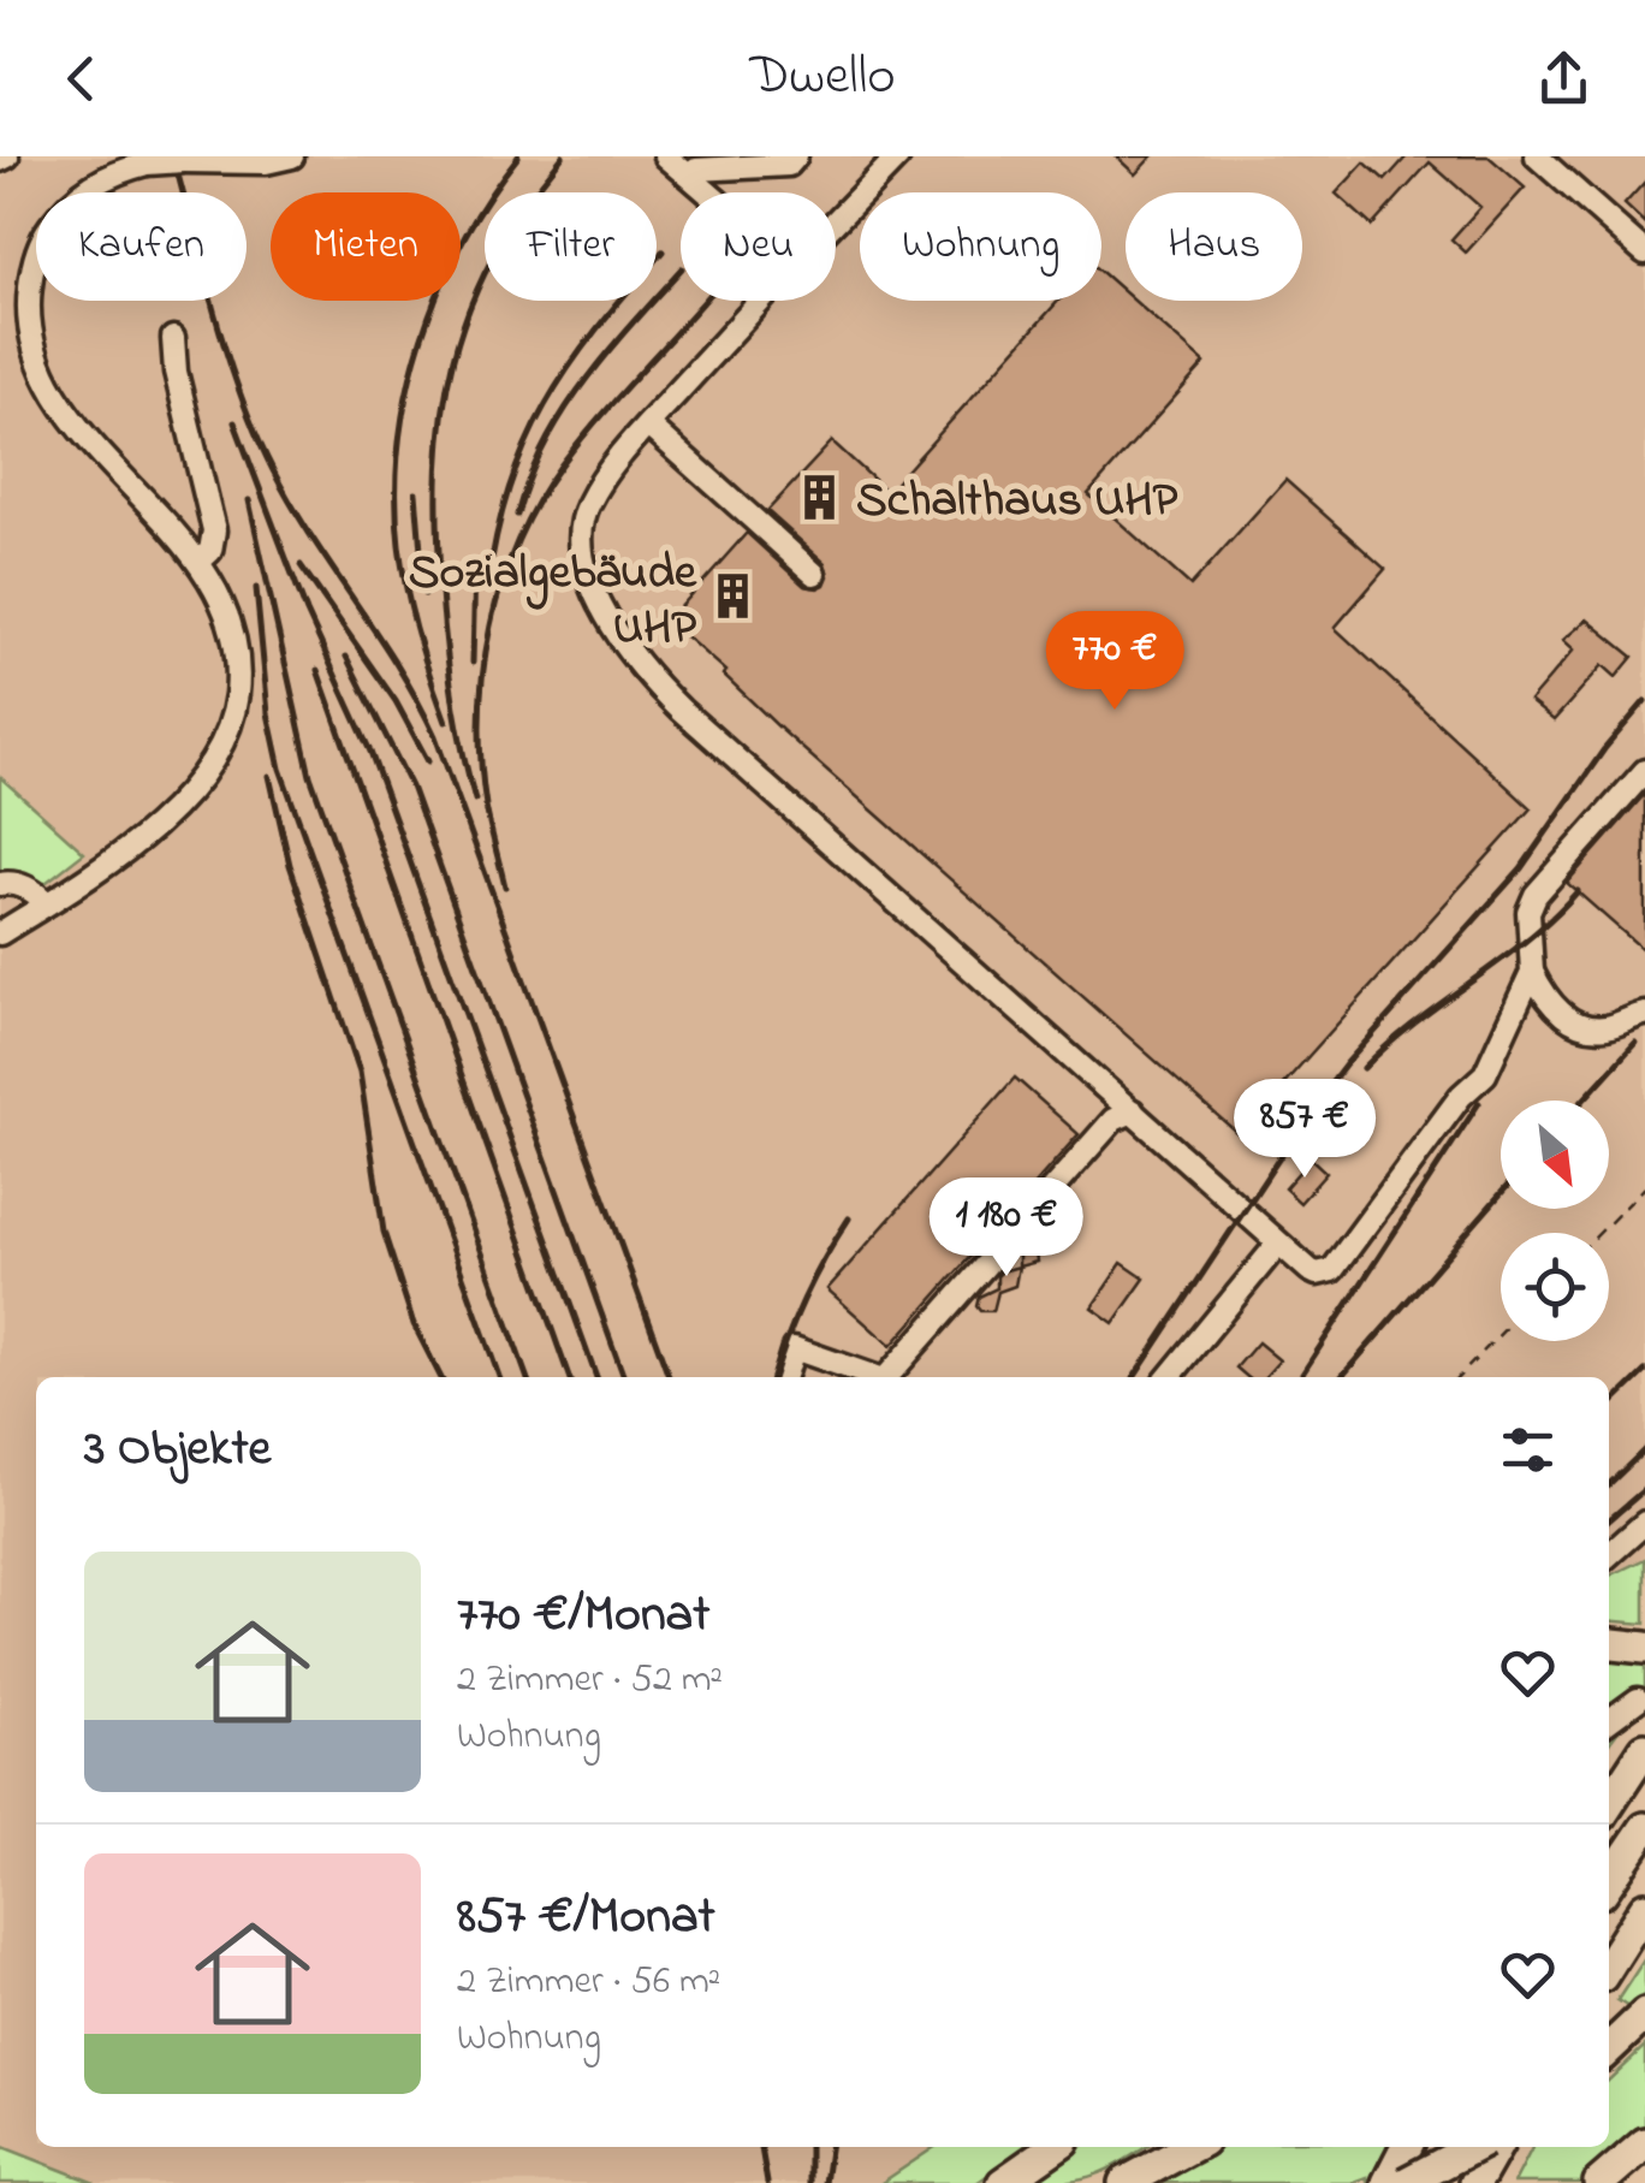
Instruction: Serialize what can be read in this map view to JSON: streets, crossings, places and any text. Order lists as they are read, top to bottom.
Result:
{
  "places": {
    "building": ["Schalthaus UHP", "Sozialgebäude UHP"]
  },
  "north": "bottom right",
  "page": {
    "header": "Dwello",
    "chip": [
      "Kaufen",
      "Mieten",
      "Filter",
      "Neu",
      "Wohnung",
      "Haus"
    ],
    "price": ["770 €", "857 €", "1 180 €"],
    "heading": "3 Objekte",
    "list": [
      {
        "name": "770 €/Monat",
        "note": "2 Zimmer · 52 m² · Wohnung"
      },
      {
        "name": "857 €/Monat",
        "note": "2 Zimmer · 56 m² · Wohnung"
      }
    ]
  }
}
